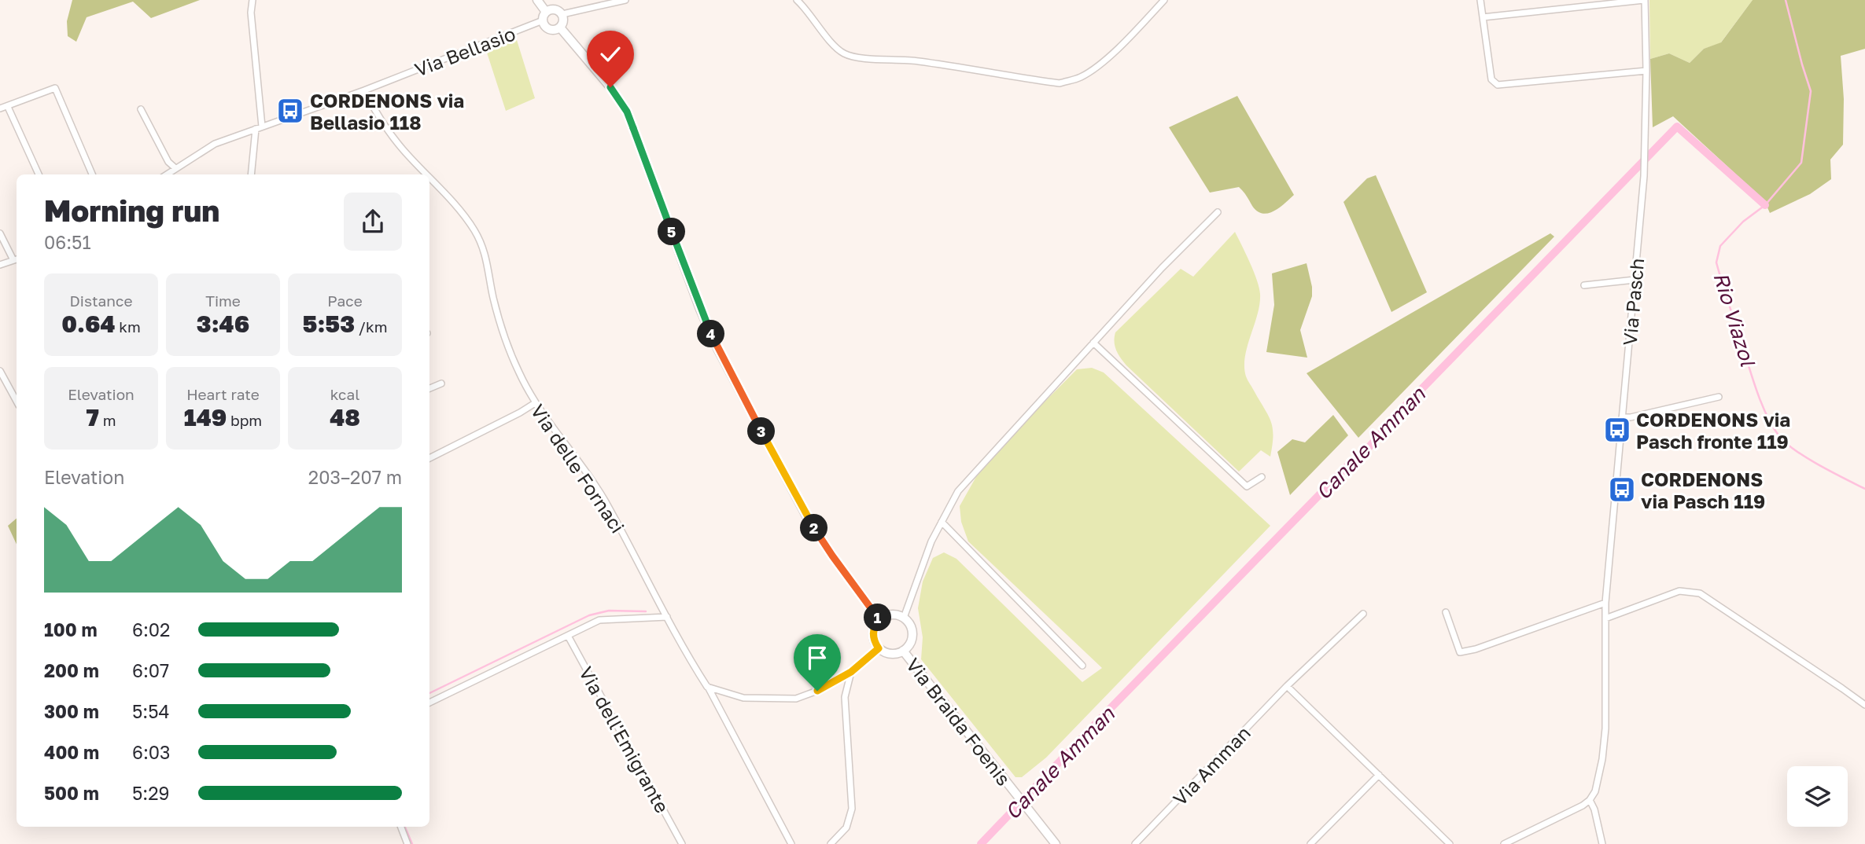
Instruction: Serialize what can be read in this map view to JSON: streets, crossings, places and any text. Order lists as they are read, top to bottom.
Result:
{
  "streets": {
    "street": [
      "Via Bellasio",
      "Via Pasch",
      "Via delle Fornaci",
      "Via Braida Foenis",
      "Via dell'Emigrante",
      "Via Amman"
    ]
  },
  "crossings": [
    ["Via Bellasio", "Via delle Fornaci"]
  ],
  "water": ["Rio Viazol", "Canale Amman"],
  "places": {
    "bus stop": ["CORDENONS via Bellasio 118", "CORDENONS via Pasch fronte 119", "CORDENONS via Pasch 119"]
  },
  "page": {
    "heading": ["Morning run", "06:51"],
    "pins": [
      "5",
      "4",
      "3",
      "2",
      "1"
    ],
    "stats": [
      ["Distance", "0.64 km"],
      ["Time", "3:46"],
      ["Pace", "5:53 /km"],
      ["Elevation", "7 m"],
      ["Heart rate", "149 bpm"],
      ["kcal", "48"]
    ],
    "chart": ["Elevation", "203–207 m"],
    "list": [
      {
        "name": "100 m",
        "note": "6:02"
      },
      {
        "name": "200 m",
        "note": "6:07"
      },
      {
        "name": "300 m",
        "note": "5:54"
      },
      {
        "name": "400 m",
        "note": "6:03"
      },
      {
        "name": "500 m",
        "note": "5:29"
      }
    ]
  }
}
